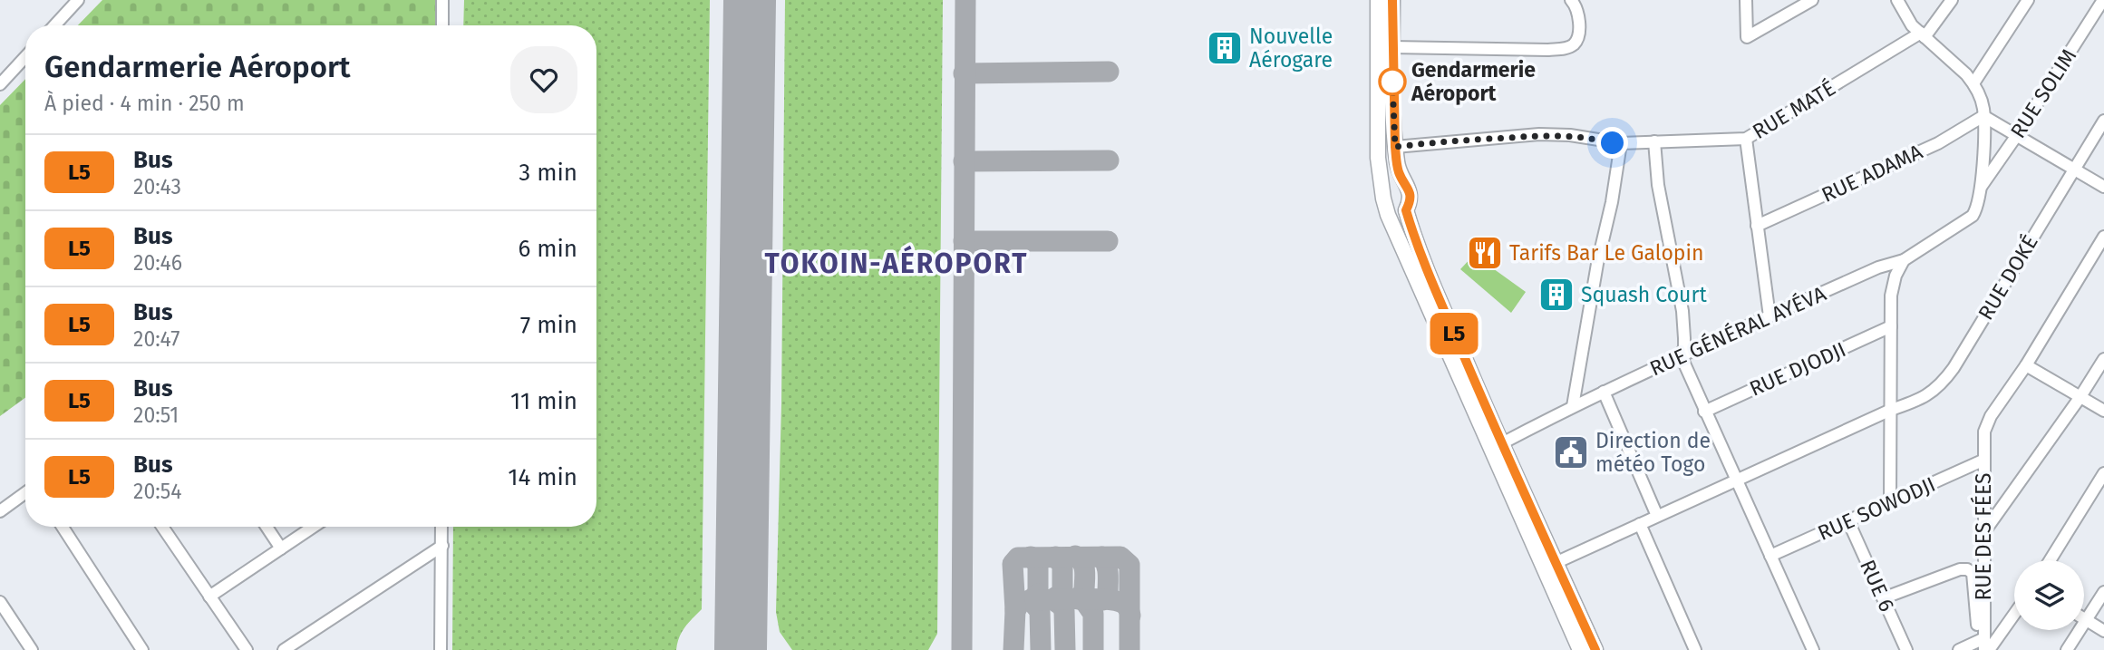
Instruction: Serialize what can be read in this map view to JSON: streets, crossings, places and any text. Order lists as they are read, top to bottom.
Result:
{
  "streets": {
    "street": [
      "RUE SOLIM",
      "RUE MATÉ",
      "RUE ADAMA",
      "RUE DOKÉ",
      "RUE GÉNÉRAL AYÉVA",
      "RUE DJODJI",
      "RUE SOWODJI",
      "RUE DES FÉES",
      "RUE 6"
    ]
  },
  "crossings": [
    ["RUE SOLIM", "RUE GÉNÉRAL AYÉVA"],
    ["RUE SOWODJI", "RUE DES FÉES"],
    ["RUE SOWODJI", "RUE 6"]
  ],
  "districts": ["TOKOIN-AÉROPORT"],
  "places": {
    "building": ["Nouvelle Aérogare", "Squash Court"],
    "other": ["Gendarmerie Aéroport"],
    "restaurant": ["Tarifs Bar Le Galopin"],
    "public building": ["Direction de météo Togo"]
  },
  "lines": ["bus line L5"],
  "page": {
    "on_map": "L5",
    "heading": ["Gendarmerie Aéroport", "À pied · 4 min · 250 m"],
    "list": [
      {
        "mark": "L5",
        "name": "Bus",
        "note": "20:43",
        "value": "3 min"
      },
      {
        "mark": "L5",
        "name": "Bus",
        "note": "20:46",
        "value": "6 min"
      },
      {
        "mark": "L5",
        "name": "Bus",
        "note": "20:47",
        "value": "7 min"
      },
      {
        "mark": "L5",
        "name": "Bus",
        "note": "20:51",
        "value": "11 min"
      },
      {
        "mark": "L5",
        "name": "Bus",
        "note": "20:54",
        "value": "14 min"
      }
    ]
  }
}
